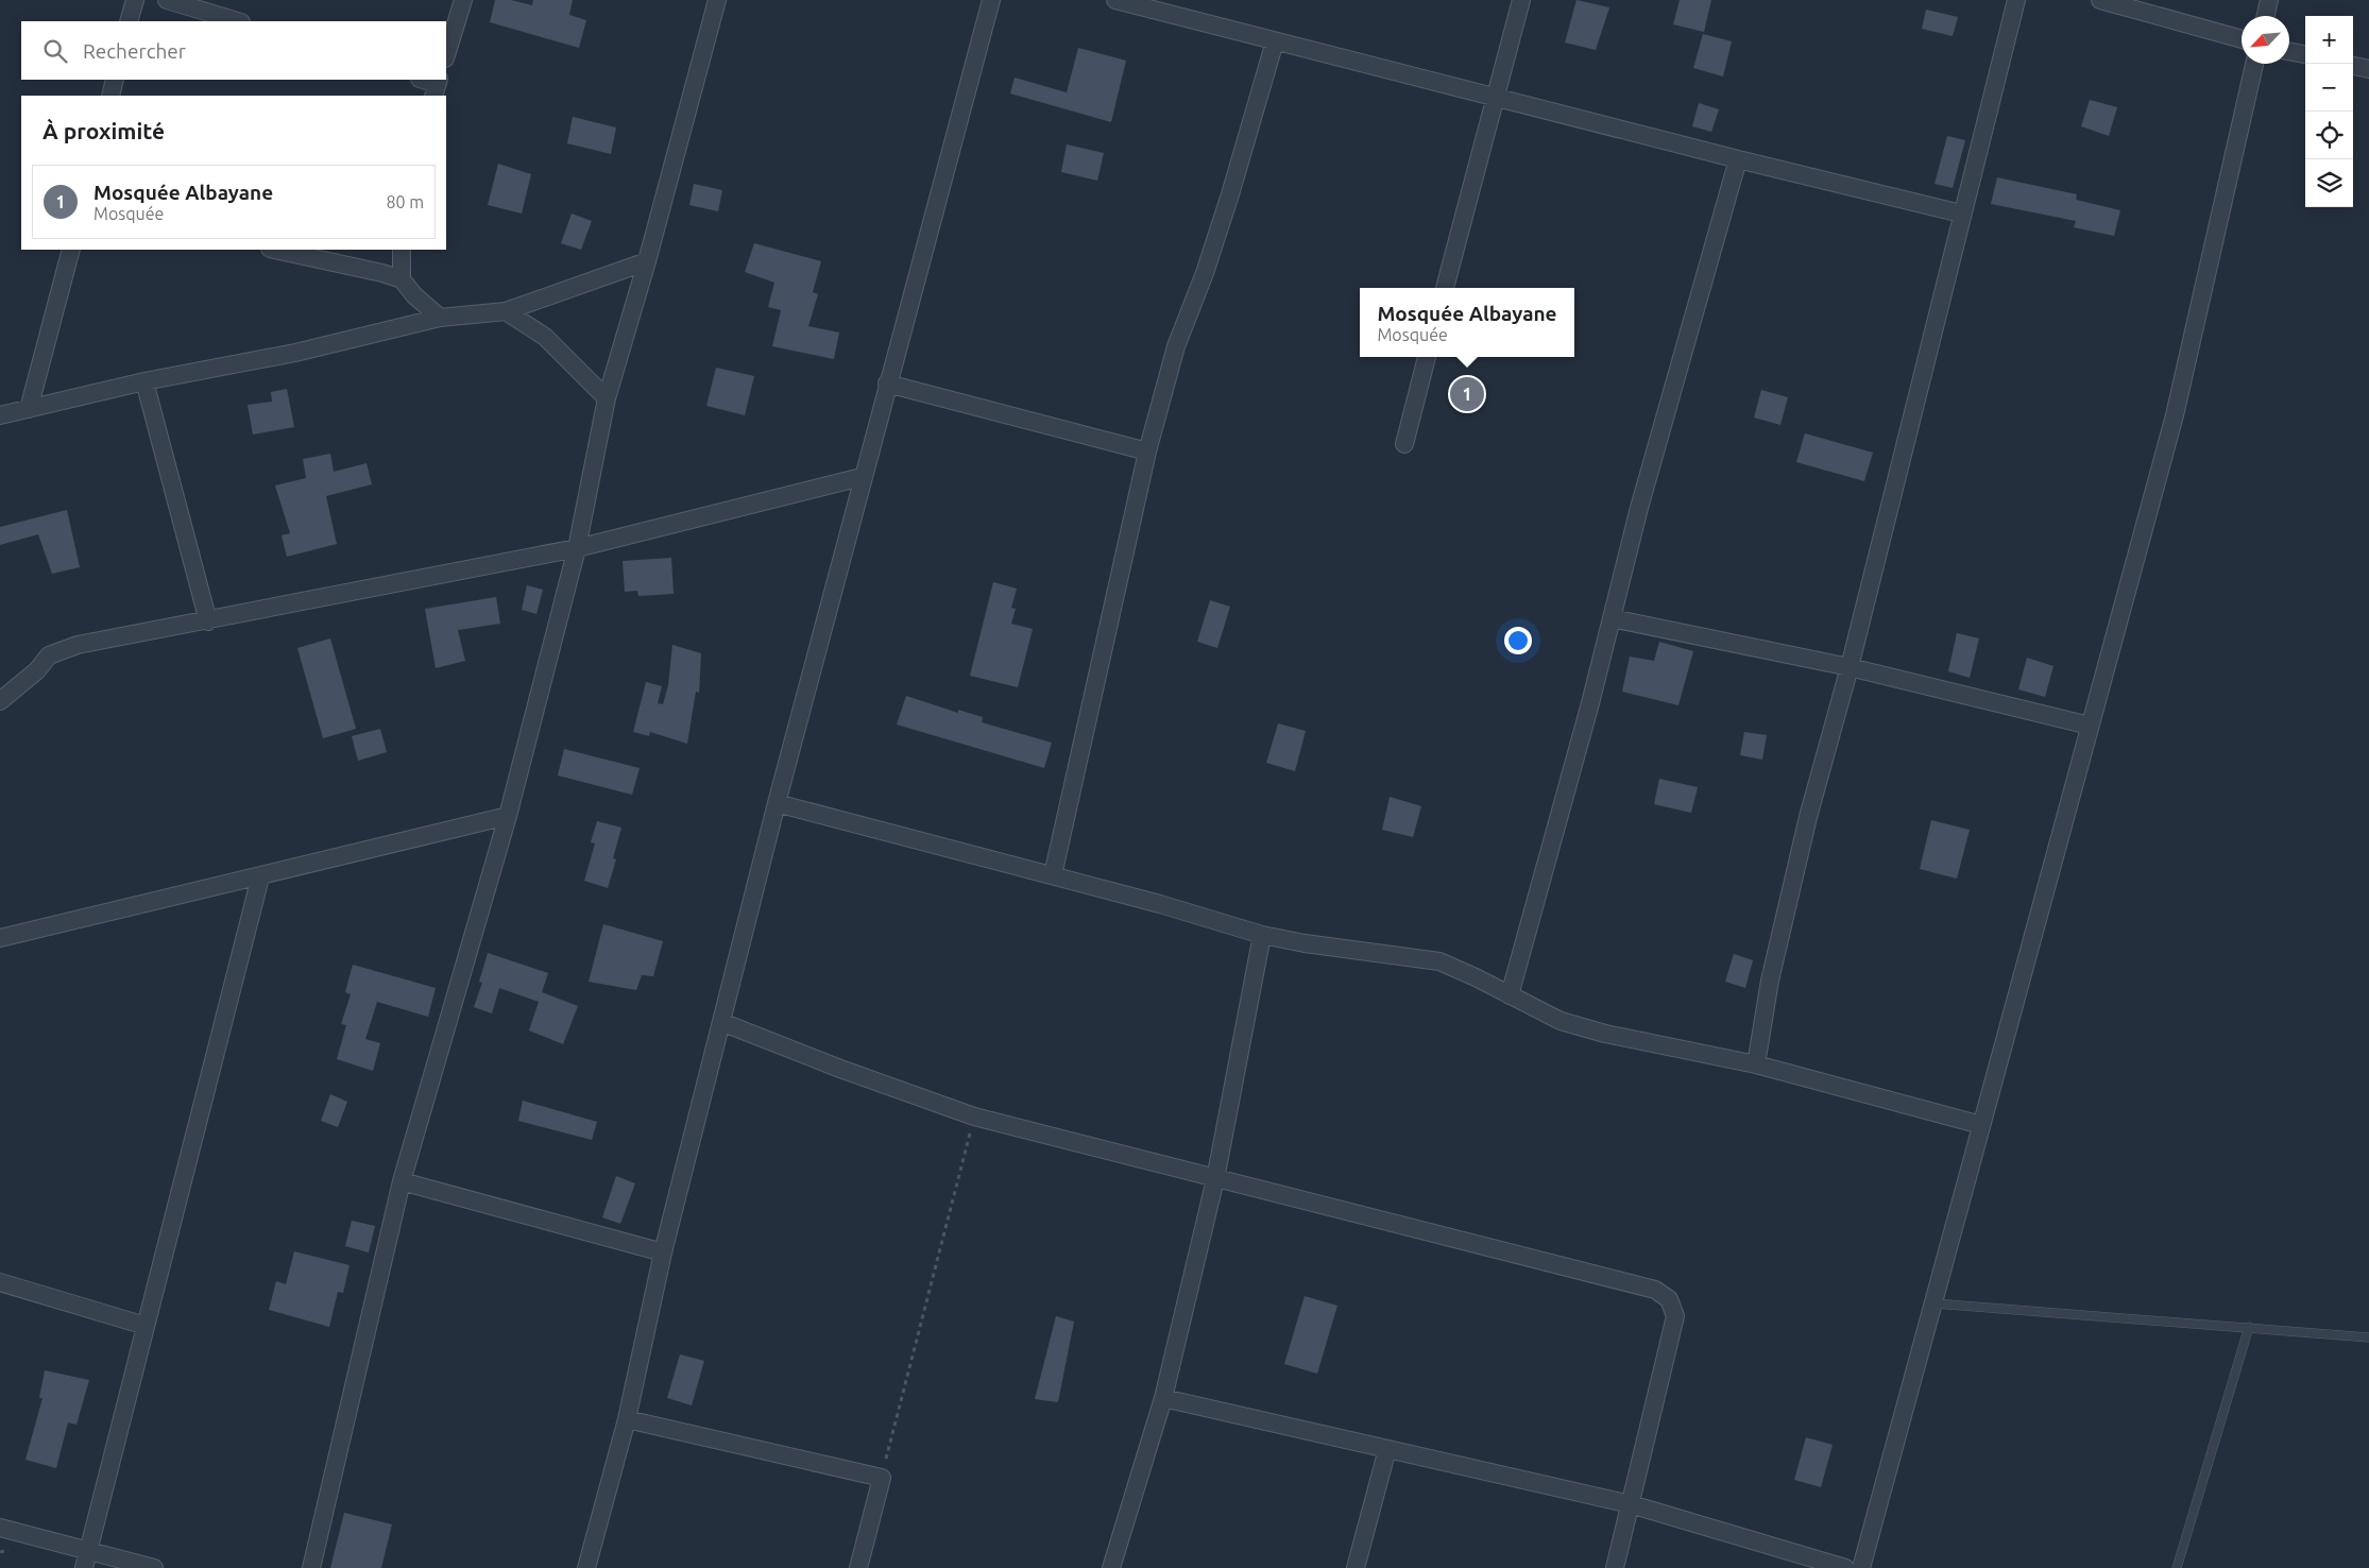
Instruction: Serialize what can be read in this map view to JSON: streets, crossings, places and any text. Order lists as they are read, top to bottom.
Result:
{
  "north": "bottom left",
  "page": {
    "map_buttons": ["+", "−"],
    "search": "Rechercher",
    "heading": "À proximité",
    "list": [
      {
        "mark": "1",
        "name": "Mosquée Albayane",
        "note": "Mosquée",
        "value": "80 m"
      }
    ],
    "popup": ["Mosquée Albayane", "Mosquée"],
    "pins": "1"
  }
}
